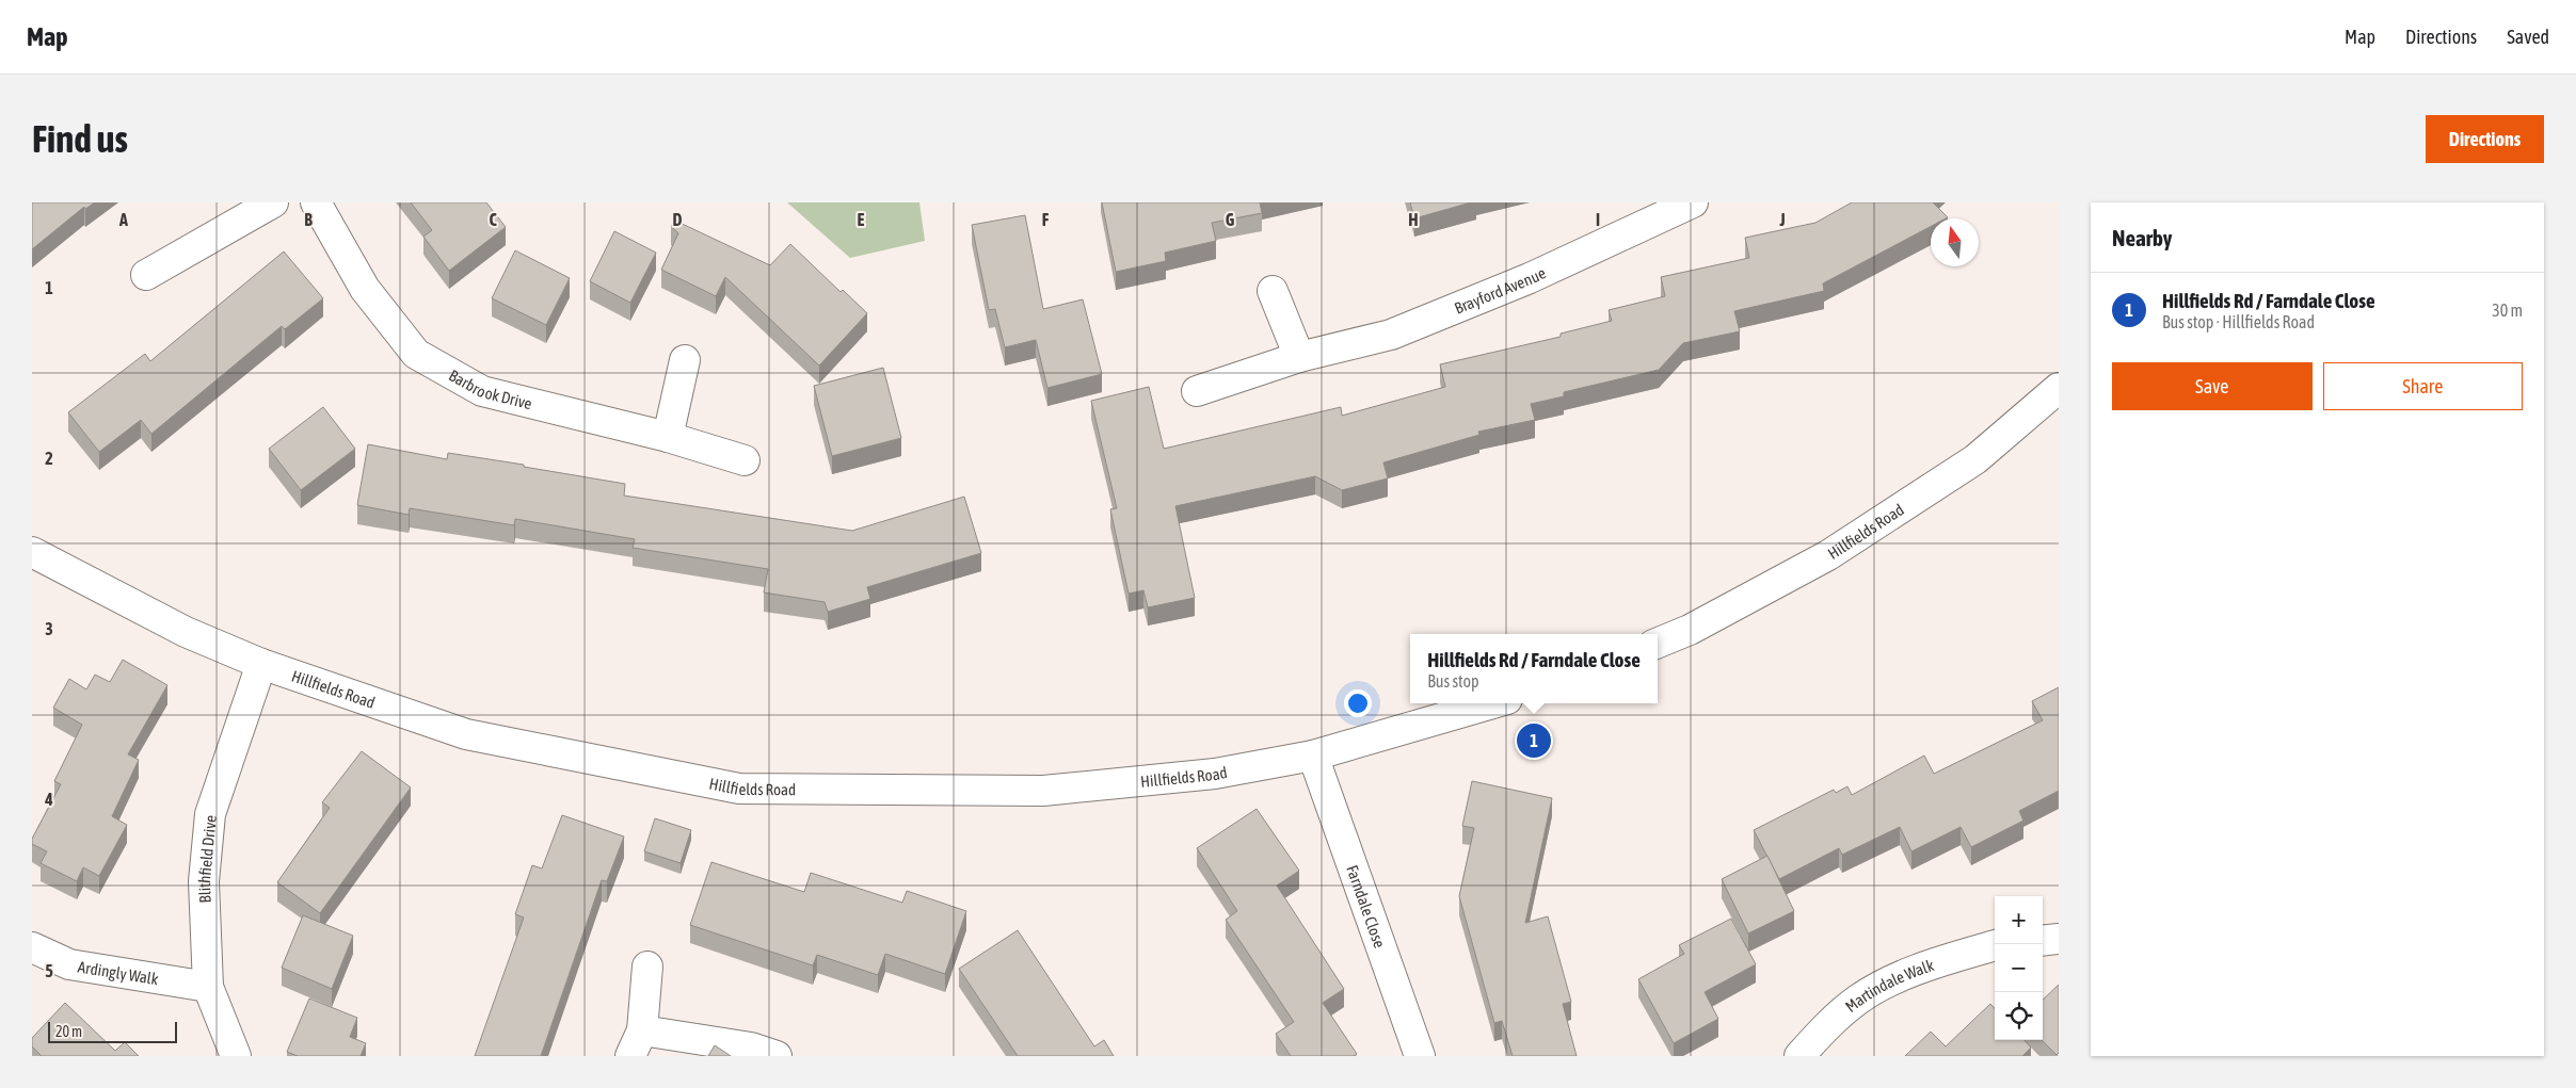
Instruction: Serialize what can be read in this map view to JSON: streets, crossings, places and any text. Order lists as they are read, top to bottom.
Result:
{
  "streets": {
    "street": [
      "Brayford Avenue",
      "Barbrook Drive",
      "Hillfields Road",
      "Blithfield Drive",
      "Farndale Close",
      "Ardingly Walk",
      "Martindale Walk"
    ]
  },
  "crossings": [
    ["Hillfields Road", "Blithfield Drive"],
    ["Hillfields Road", "Farndale Close"],
    ["Blithfield Drive", "Ardingly Walk"]
  ],
  "scale_bar": "20 m",
  "north": "top",
  "page": {
    "header": "Map",
    "nav": ["Map", "Directions", "Saved"],
    "buttons": [
      "Directions",
      ["Save", "Share"]
    ],
    "title": "Find us",
    "heading": "Nearby",
    "list": [
      {
        "mark": "1",
        "name": "Hillfields Rd / Farndale Close",
        "note": "Bus stop · Hillfields Road",
        "value": "30 m"
      }
    ],
    "popup": ["Hillfields Rd / Farndale Close", "Bus stop"],
    "pins": "1",
    "map_buttons": ["+", "−"],
    "scale": "20 m"
  },
  "grid": {
    "columns": [
      "A",
      "B",
      "C",
      "D",
      "E",
      "F",
      "G",
      "H",
      "I",
      "J"
    ],
    "rows": [
      "1",
      "2",
      "3",
      "4",
      "5"
    ]
  }
}
